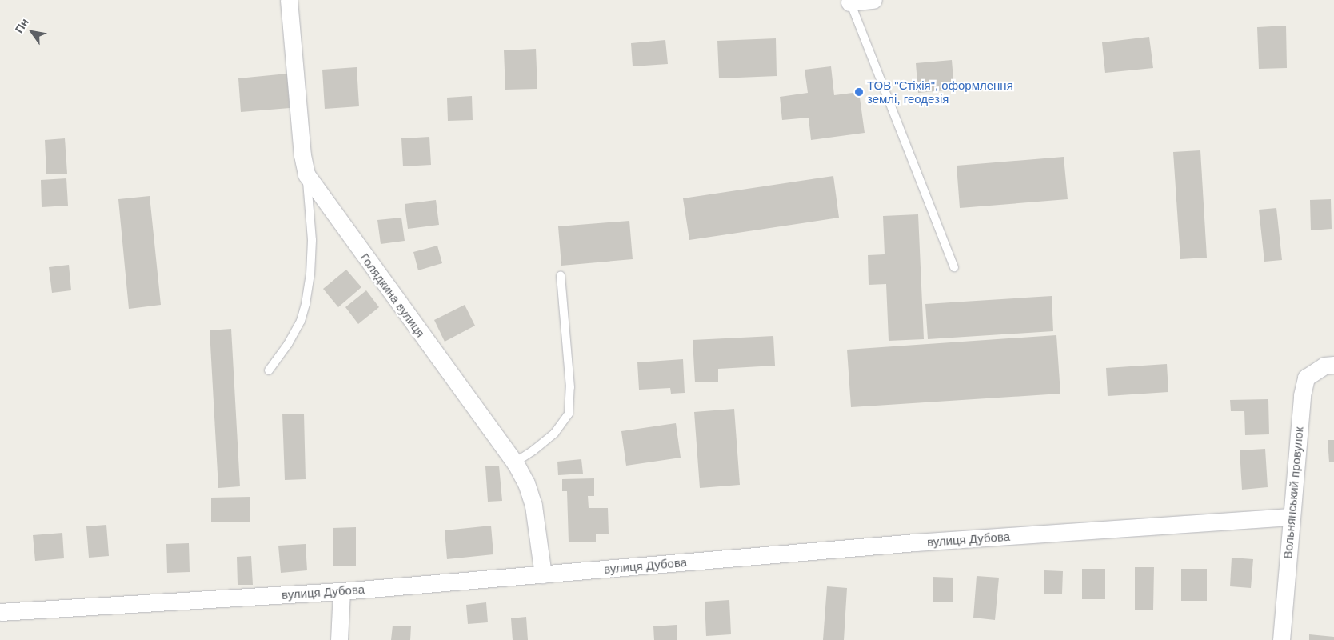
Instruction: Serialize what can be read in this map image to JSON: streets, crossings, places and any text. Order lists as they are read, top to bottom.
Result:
{
  "streets": {
    "street": ["Голядкина вулиця", "Вольнянський провулок", "вулиця Дубова"]
  },
  "crossings": [
    ["Голядкина вулиця", "вулиця Дубова"],
    ["Вольнянський провулок", "вулиця Дубова"]
  ],
  "places": ["ТОВ \"Стіхія\", оформлення землі, геодезія"],
  "north": "top left"
}
